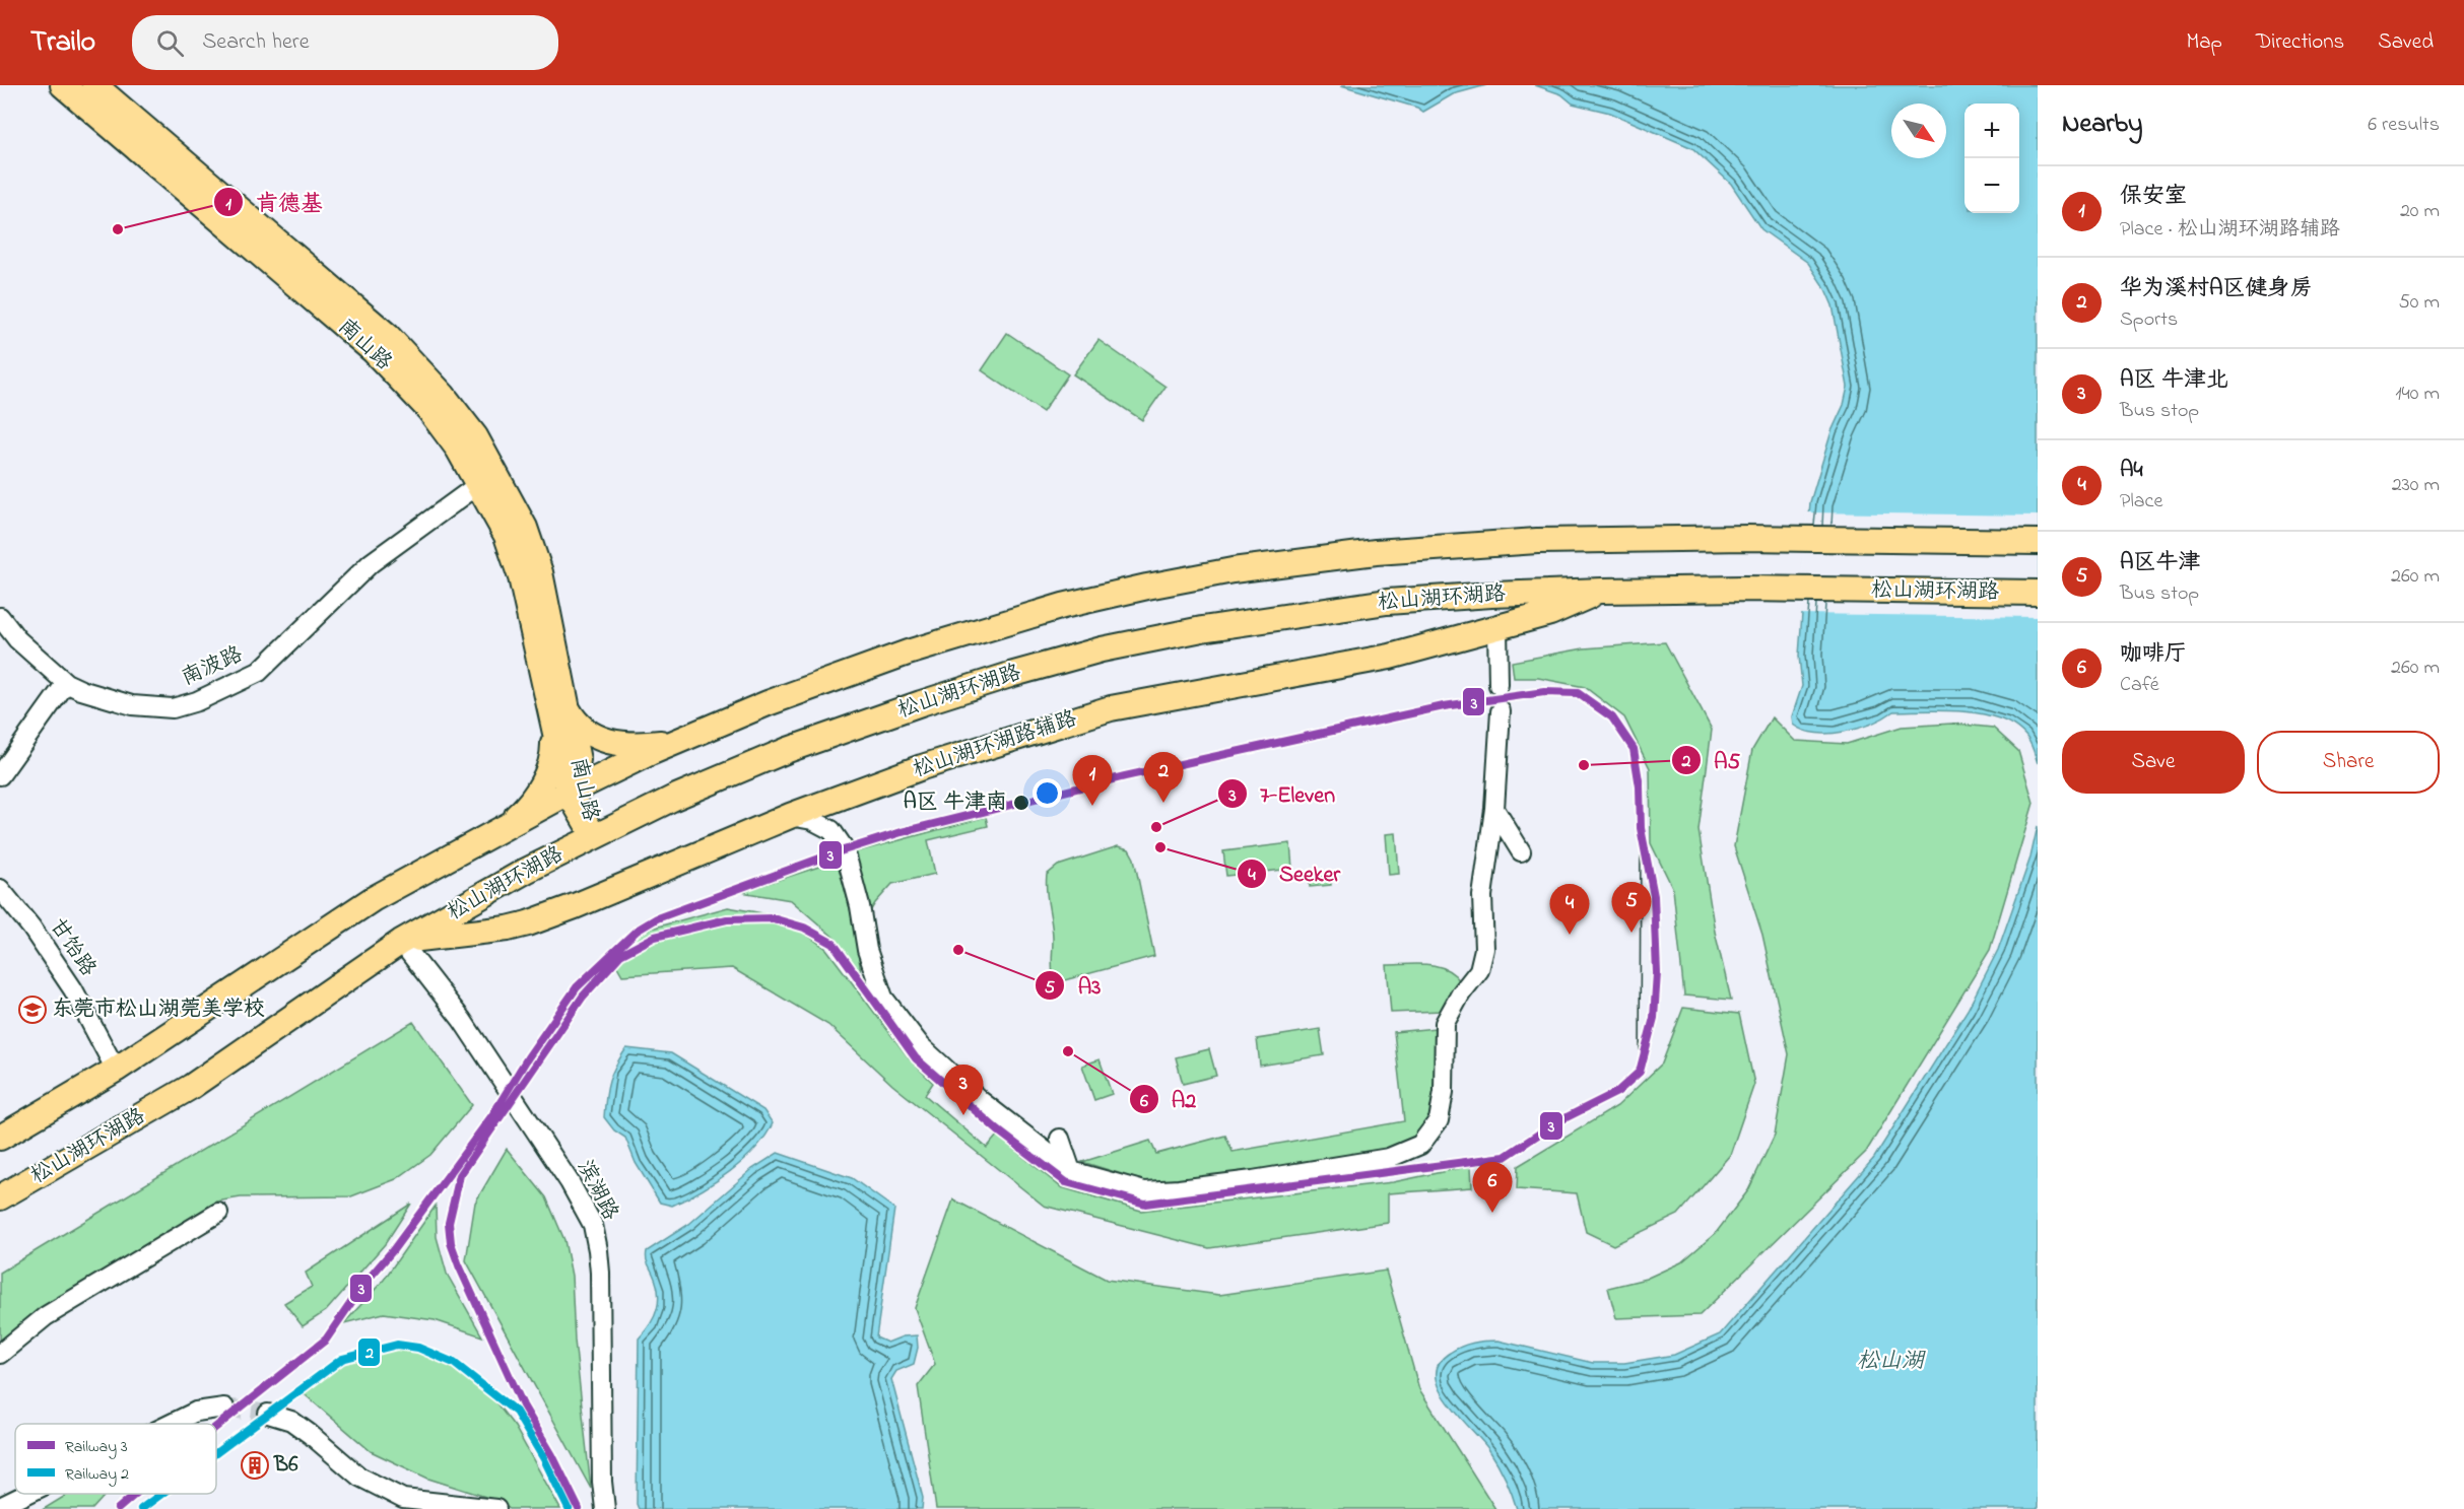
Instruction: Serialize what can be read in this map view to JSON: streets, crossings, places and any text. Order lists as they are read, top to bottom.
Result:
{
  "streets": {
    "main road": ["南山路", "松山湖环湖路", "松山湖环湖路辅路"],
    "street": ["南波路", "甘饴路", "滨湖路"]
  },
  "crossings": [
    ["南山路", "松山湖环湖路"],
    ["南山路", "南波路"],
    ["松山湖环湖路", "松山湖环湖路辅路"],
    ["松山湖环湖路", "滨湖路"],
    ["松山湖环湖路辅路", "滨湖路"]
  ],
  "water": ["松山湖"],
  "places": {
    "other": [
      "肯德基",
      "A5",
      "A区 牛津南",
      "7-Eleven",
      "Seeker",
      "A3",
      "A2"
    ],
    "school or university": ["东莞市松山湖莞美学校"],
    "building": ["B6"]
  },
  "lines": ["rail line 3", "rail line 2"],
  "legend": ["Railway 3", "Railway 2"],
  "north": "bottom right",
  "page": {
    "header": "Trailo",
    "search": "Search here",
    "nav": ["Map", "Directions", "Saved"],
    "heading": ["Nearby", "6 results"],
    "map_buttons": ["+", "−"],
    "list": [
      {
        "mark": "1",
        "name": "保安室",
        "note": "Place · 松山湖环湖路辅路",
        "value": "20 m"
      },
      {
        "mark": "2",
        "name": "华为溪村A区健身房",
        "note": "Sports",
        "value": "50 m"
      },
      {
        "mark": "3",
        "name": "A区 牛津北",
        "note": "Bus stop",
        "value": "140 m"
      },
      {
        "mark": "4",
        "name": "A4",
        "note": "Place",
        "value": "230 m"
      },
      {
        "mark": "5",
        "name": "A区牛津",
        "note": "Bus stop",
        "value": "260 m"
      },
      {
        "mark": "6",
        "name": "咖啡厅",
        "note": "Café",
        "value": "260 m"
      }
    ],
    "buttons": ["Save", "Share"],
    "pins": [
      "2",
      "1",
      "5",
      "4",
      "3",
      "6"
    ]
  }
}
